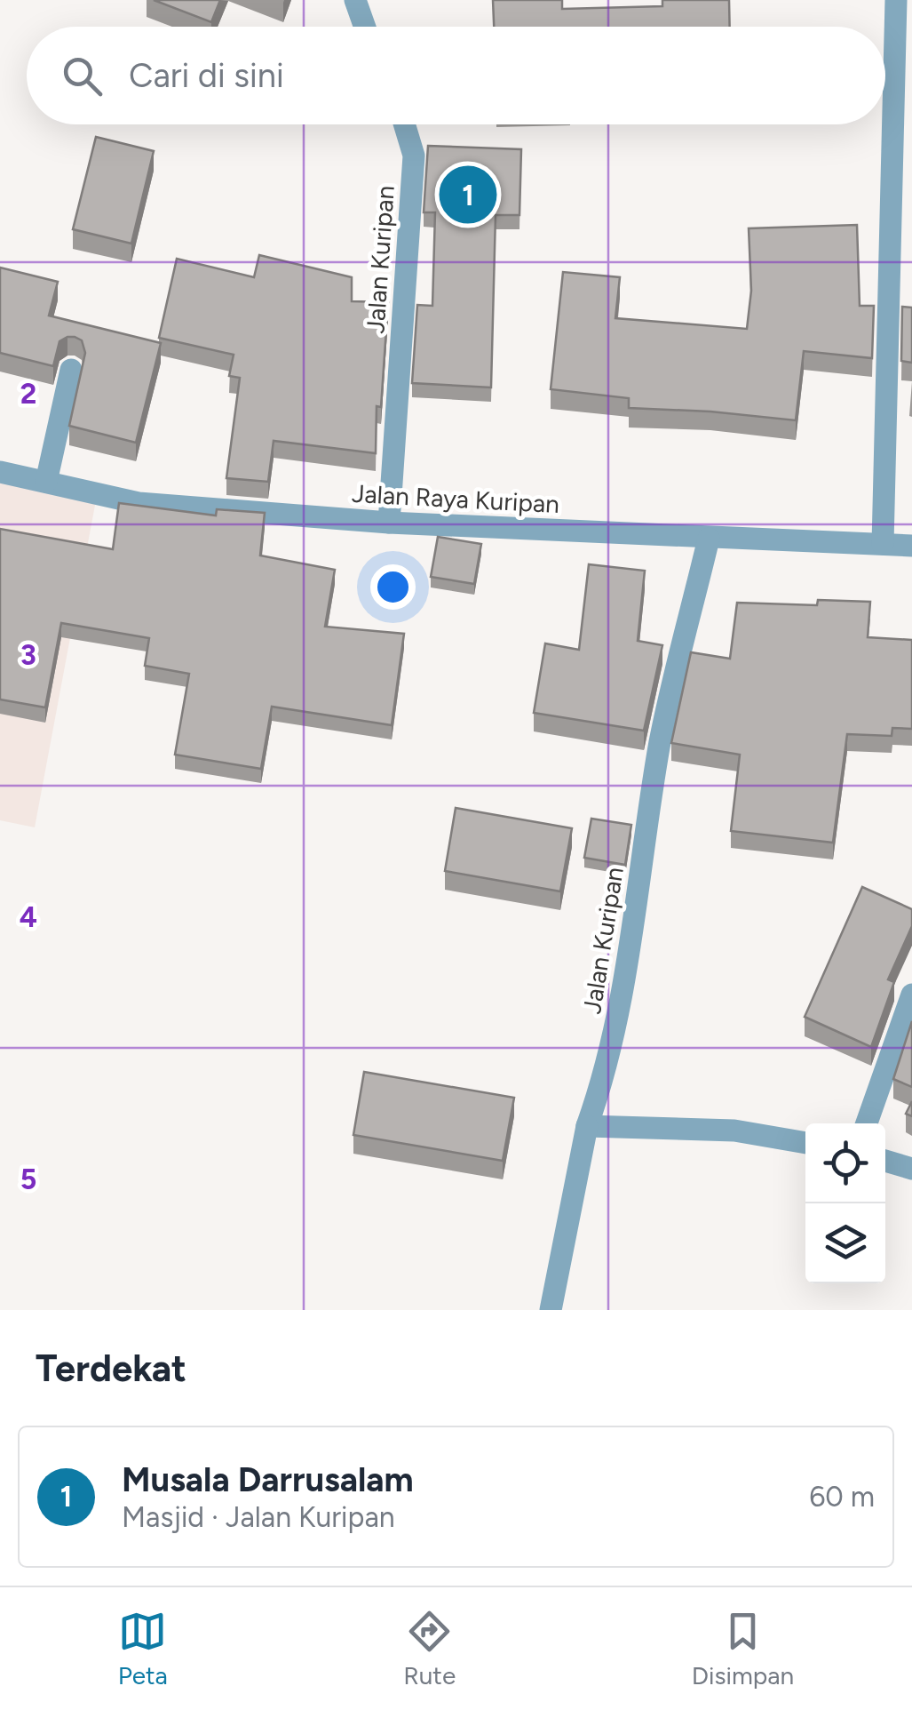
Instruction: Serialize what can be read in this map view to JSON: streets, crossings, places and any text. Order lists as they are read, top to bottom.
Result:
{
  "streets": {
    "street": ["Jalan Kuripan", "Jalan Raya Kuripan"]
  },
  "crossings": [
    ["Jalan Kuripan", "Jalan Raya Kuripan"]
  ],
  "page": {
    "search": "Cari di sini",
    "pins": "1",
    "heading": "Terdekat",
    "list": [
      {
        "mark": "1",
        "name": "Musala Darrusalam",
        "note": "Masjid · Jalan Kuripan",
        "value": "60 m"
      }
    ],
    "nav": ["Peta", "Rute", "Disimpan"]
  },
  "grid": {
    "rows": [
      "2",
      "3",
      "4",
      "5"
    ]
  }
}
